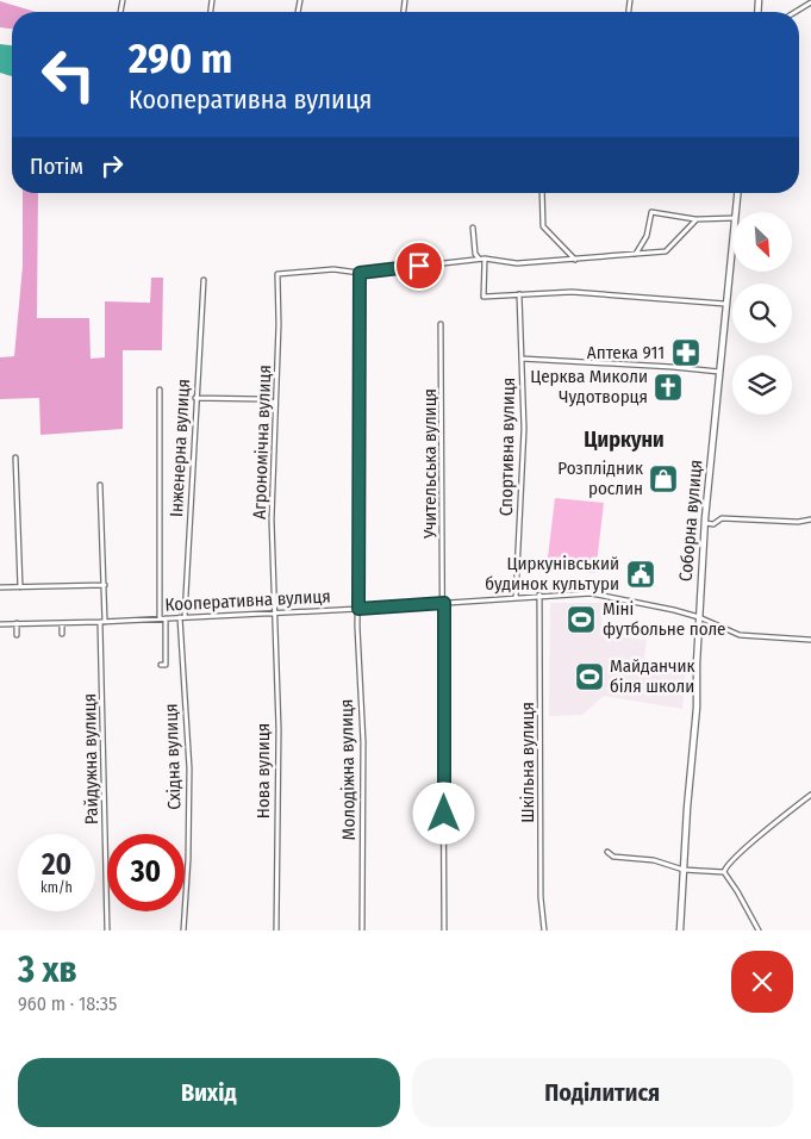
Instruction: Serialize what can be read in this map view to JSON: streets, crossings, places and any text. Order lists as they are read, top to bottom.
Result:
{
  "streets": {
    "street": [
      "Агрономічна вулиця",
      "Спортивна вулиця",
      "Інженерна вулиця",
      "Учительська вулиця",
      "Соборна вулиця",
      "Кооперативна вулиця",
      "Східна вулиця",
      "Райдужна вулиця",
      "Шкільна вулиця",
      "Молодіжна вулиця",
      "Нова вулиця"
    ]
  },
  "crossings": [
    ["Агрономічна вулиця", "Кооперативна вулиця"],
    ["Агрономічна вулиця", "Молодіжна вулиця"],
    ["Агрономічна вулиця", "Нова вулиця"],
    ["Спортивна вулиця", "Кооперативна вулиця"],
    ["Інженерна вулиця", "Кооперативна вулиця"],
    ["Учительська вулиця", "Кооперативна вулиця"],
    ["Соборна вулиця", "Кооперативна вулиця"],
    ["Кооперативна вулиця", "Східна вулиця"],
    ["Кооперативна вулиця", "Райдужна вулиця"],
    ["Кооперативна вулиця", "Шкільна вулиця"],
    ["Кооперативна вулиця", "Молодіжна вулиця"],
    ["Кооперативна вулиця", "Нова вулиця"]
  ],
  "districts": ["Циркуни"],
  "places": {
    "pharmacy": ["Аптека 911"],
    "church": ["Церква Миколи Чудотворця"],
    "shop": ["Розплідник рослин"],
    "public building": ["Циркунівський будинок культури"],
    "sports": ["Міні футбольне поле", "Майданчик біля школи"]
  },
  "north": "bottom right",
  "page": {
    "turn": ["290 m", "Кооперативна вулиця"],
    "then": "Потім",
    "speed": "20 km/h",
    "limit": "30",
    "heading": ["3 хв", "960 m · 18:35"],
    "buttons": ["Вихід", "Поділитися"]
  }
}
